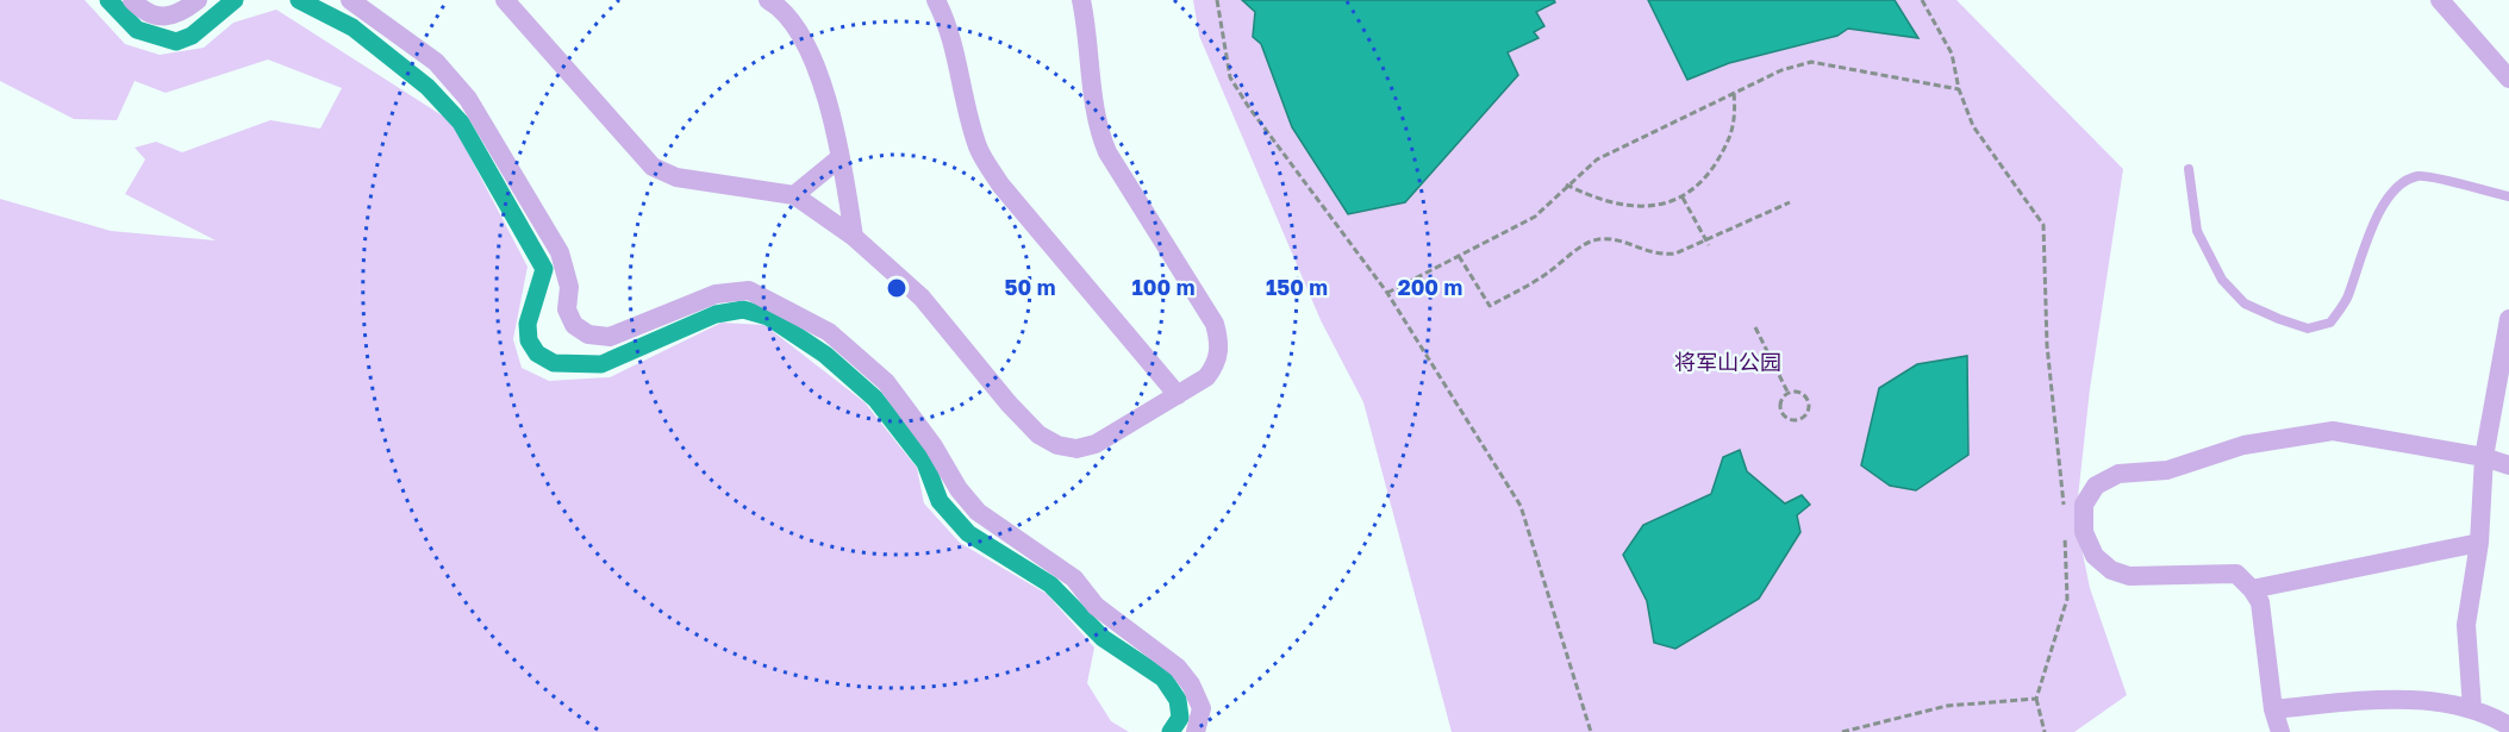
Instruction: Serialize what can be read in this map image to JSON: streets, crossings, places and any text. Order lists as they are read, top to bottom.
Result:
{
  "parks": ["将军山公园"],
  "rings": [
    "50 m",
    "100 m",
    "150 m",
    "200 m"
  ]
}
